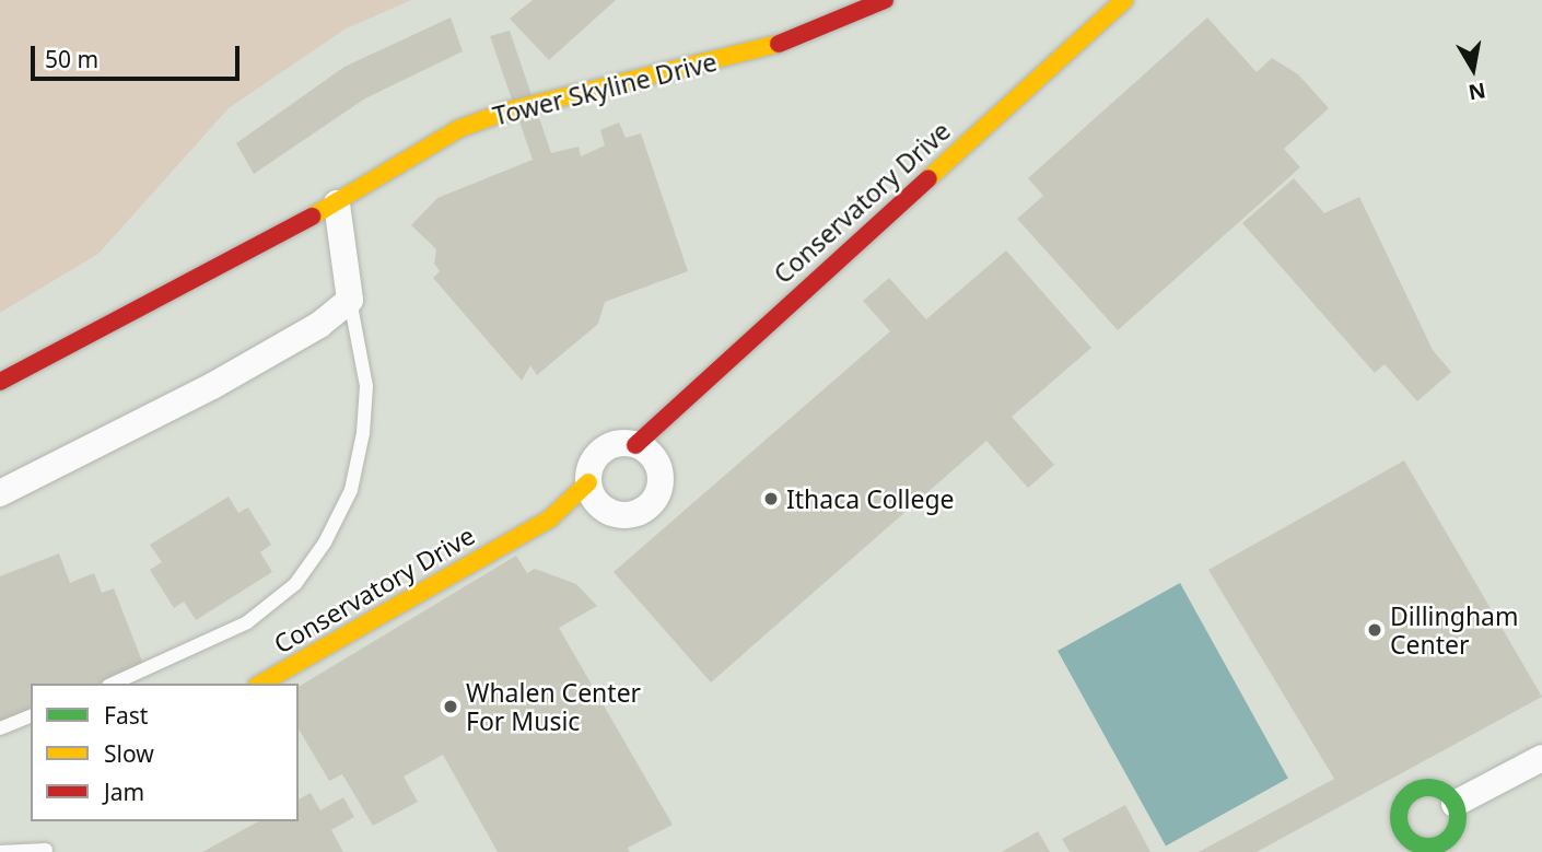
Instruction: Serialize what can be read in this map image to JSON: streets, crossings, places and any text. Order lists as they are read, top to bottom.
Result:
{
  "streets": {
    "street": ["Tower Skyline Drive", "Conservatory Drive"]
  },
  "places": ["Ithaca College", "Dillingham Center", "Whalen Center For Music"],
  "legend": ["Fast", "Slow", "Jam"],
  "scale_bar": "50 m",
  "north": "bottom"
}
